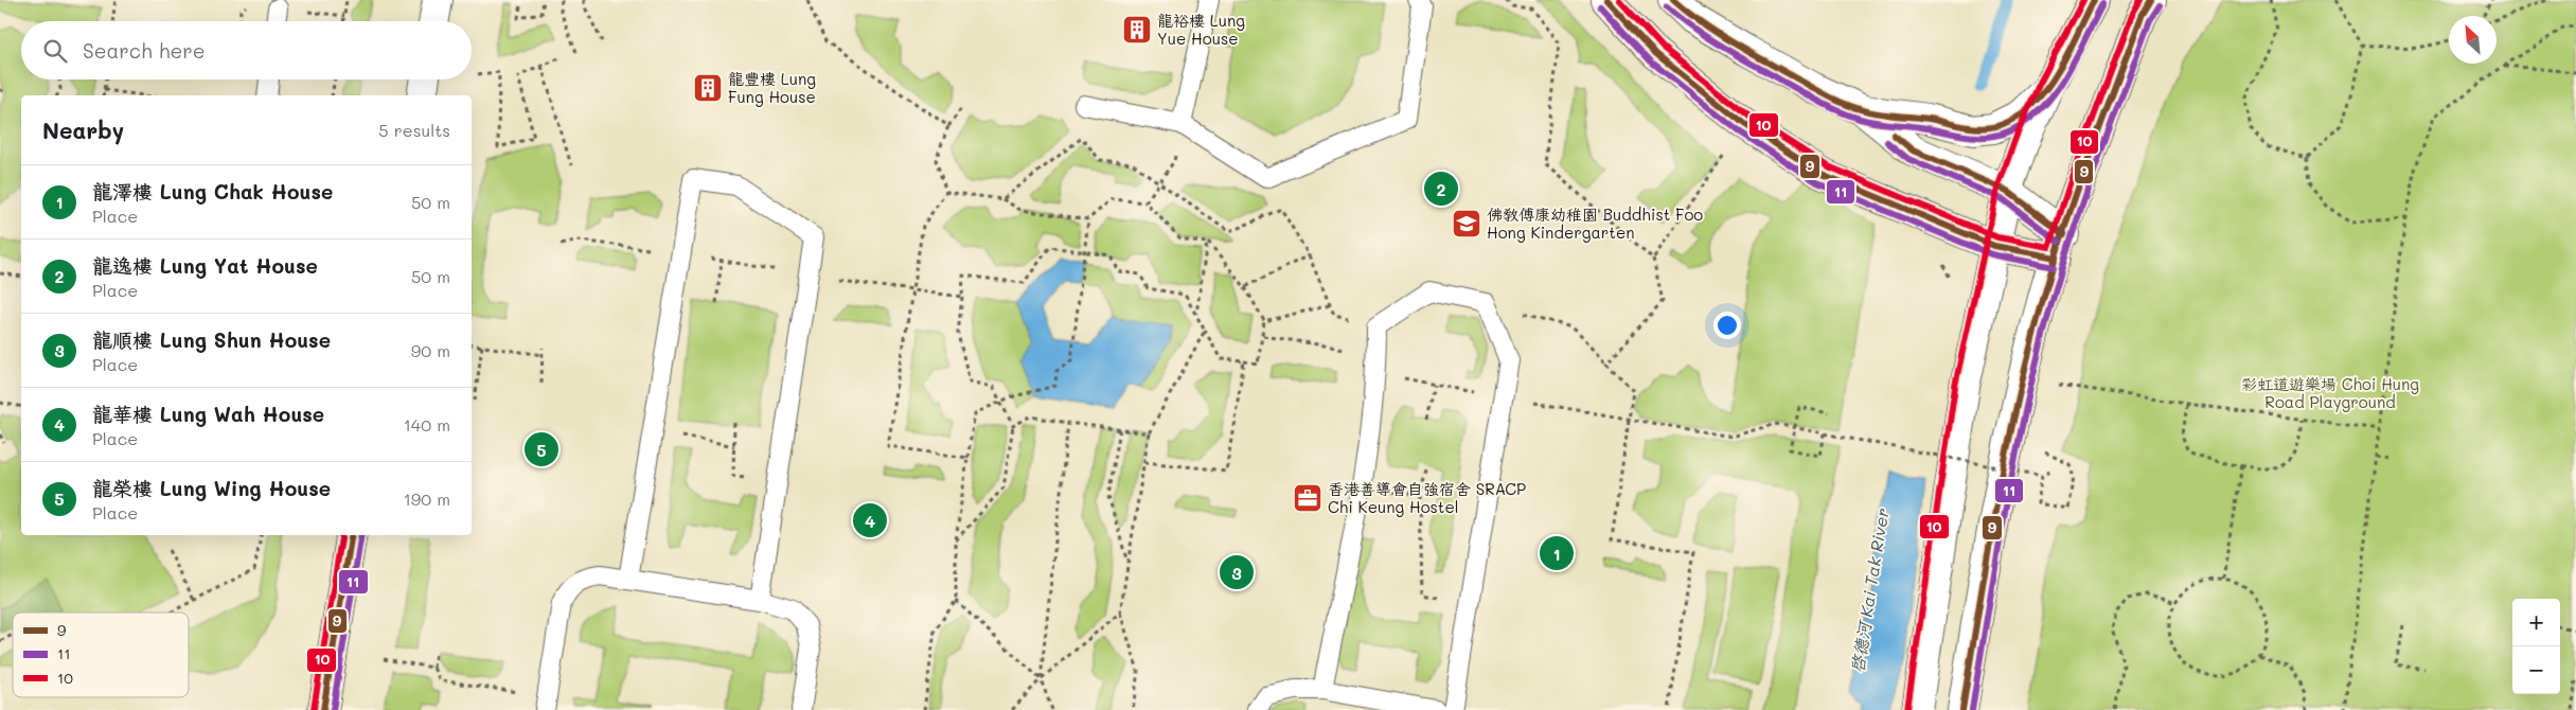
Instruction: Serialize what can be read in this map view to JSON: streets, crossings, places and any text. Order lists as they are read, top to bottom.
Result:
{
  "water": ["啓德河 Kai Tak River"],
  "parks": ["彩虹道遊樂場 Choi Hung Road Playground"],
  "places": {
    "building": ["龍裕樓 Lung Yue House", "龍豐樓 Lung Fung House"],
    "school or university": ["佛教傅康幼稚園 Buddhist Foo Hong Kindergarten"],
    "office": ["香港善導會自強宿舍 SRACP Chi Keung Hostel"]
  },
  "lines": ["transit line 9", "transit line 10", "transit line 11"],
  "legend": ["9", "11", "10"],
  "north": "top left",
  "page": {
    "search": "Search here",
    "heading": ["Nearby", "5 results"],
    "list": [
      {
        "mark": "1",
        "name": "龍澤樓 Lung Chak House",
        "note": "Place",
        "value": "50 m"
      },
      {
        "mark": "2",
        "name": "龍逸樓 Lung Yat House",
        "note": "Place",
        "value": "50 m"
      },
      {
        "mark": "3",
        "name": "龍順樓 Lung Shun House",
        "note": "Place",
        "value": "90 m"
      },
      {
        "mark": "4",
        "name": "龍華樓 Lung Wah House",
        "note": "Place",
        "value": "140 m"
      },
      {
        "mark": "5",
        "name": "龍榮樓 Lung Wing House",
        "note": "Place",
        "value": "190 m"
      }
    ],
    "pins": [
      "2",
      "5",
      "4",
      "1",
      "3"
    ],
    "map_buttons": ["+", "−"]
  }
}
